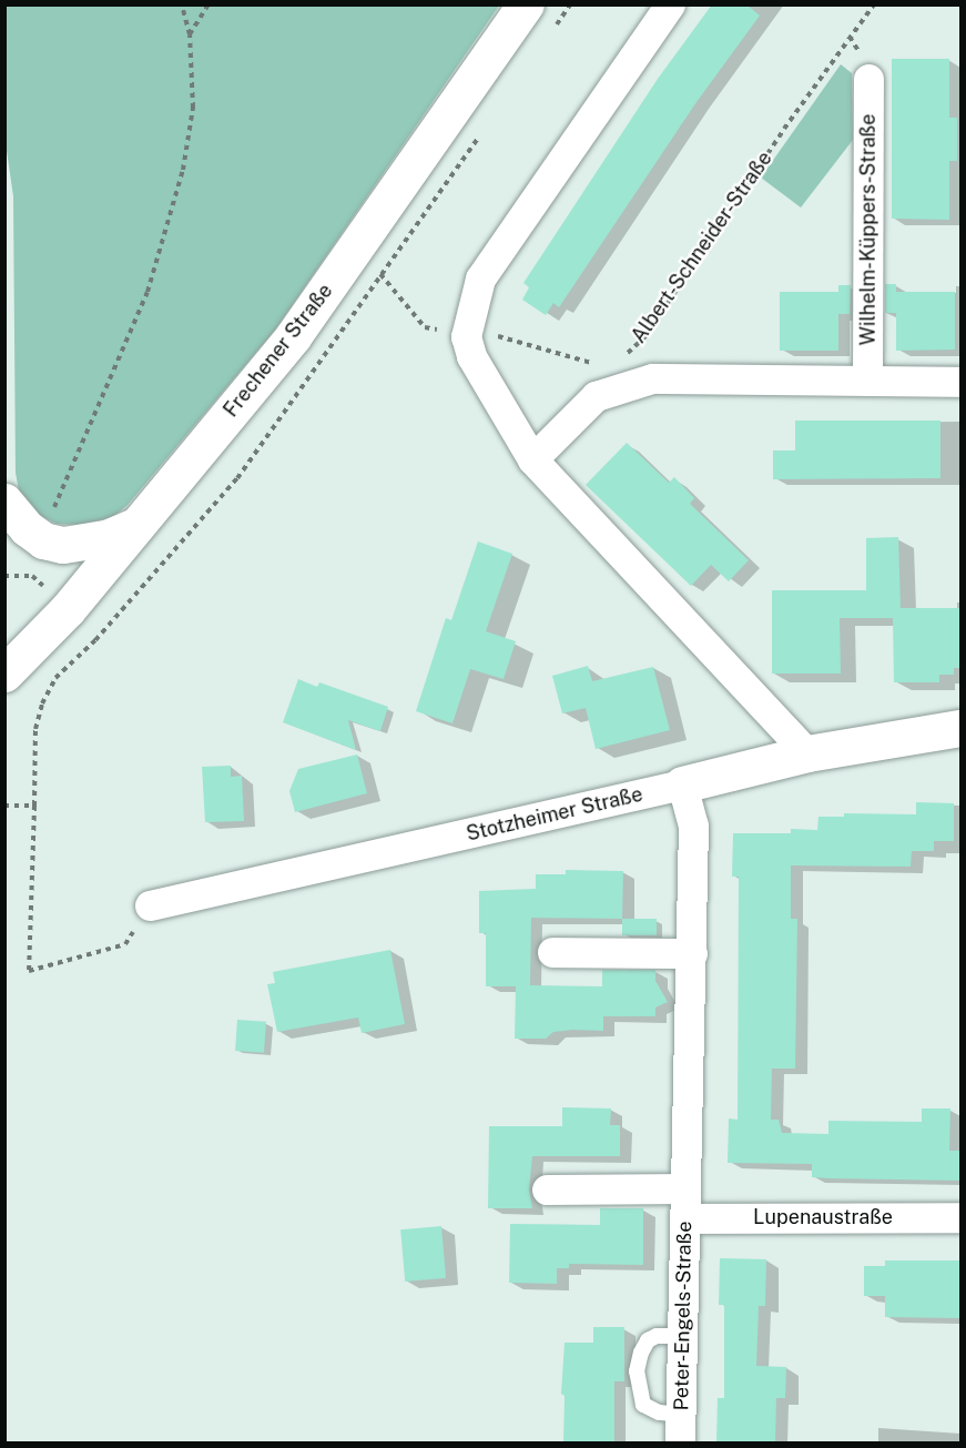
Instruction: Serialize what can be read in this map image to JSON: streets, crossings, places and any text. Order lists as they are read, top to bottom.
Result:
{
  "streets": {
    "main road": ["Frechener Straße", "Stotzheimer Straße"],
    "street": ["Wilhelm-Küppers-Straße", "Lupenaustraße", "Peter-Engels-Straße"],
    "path": ["Albert-Schneider-Straße"]
  },
  "crossings": [
    ["Stotzheimer Straße", "Peter-Engels-Straße"],
    ["Lupenaustraße", "Peter-Engels-Straße"]
  ]
}
